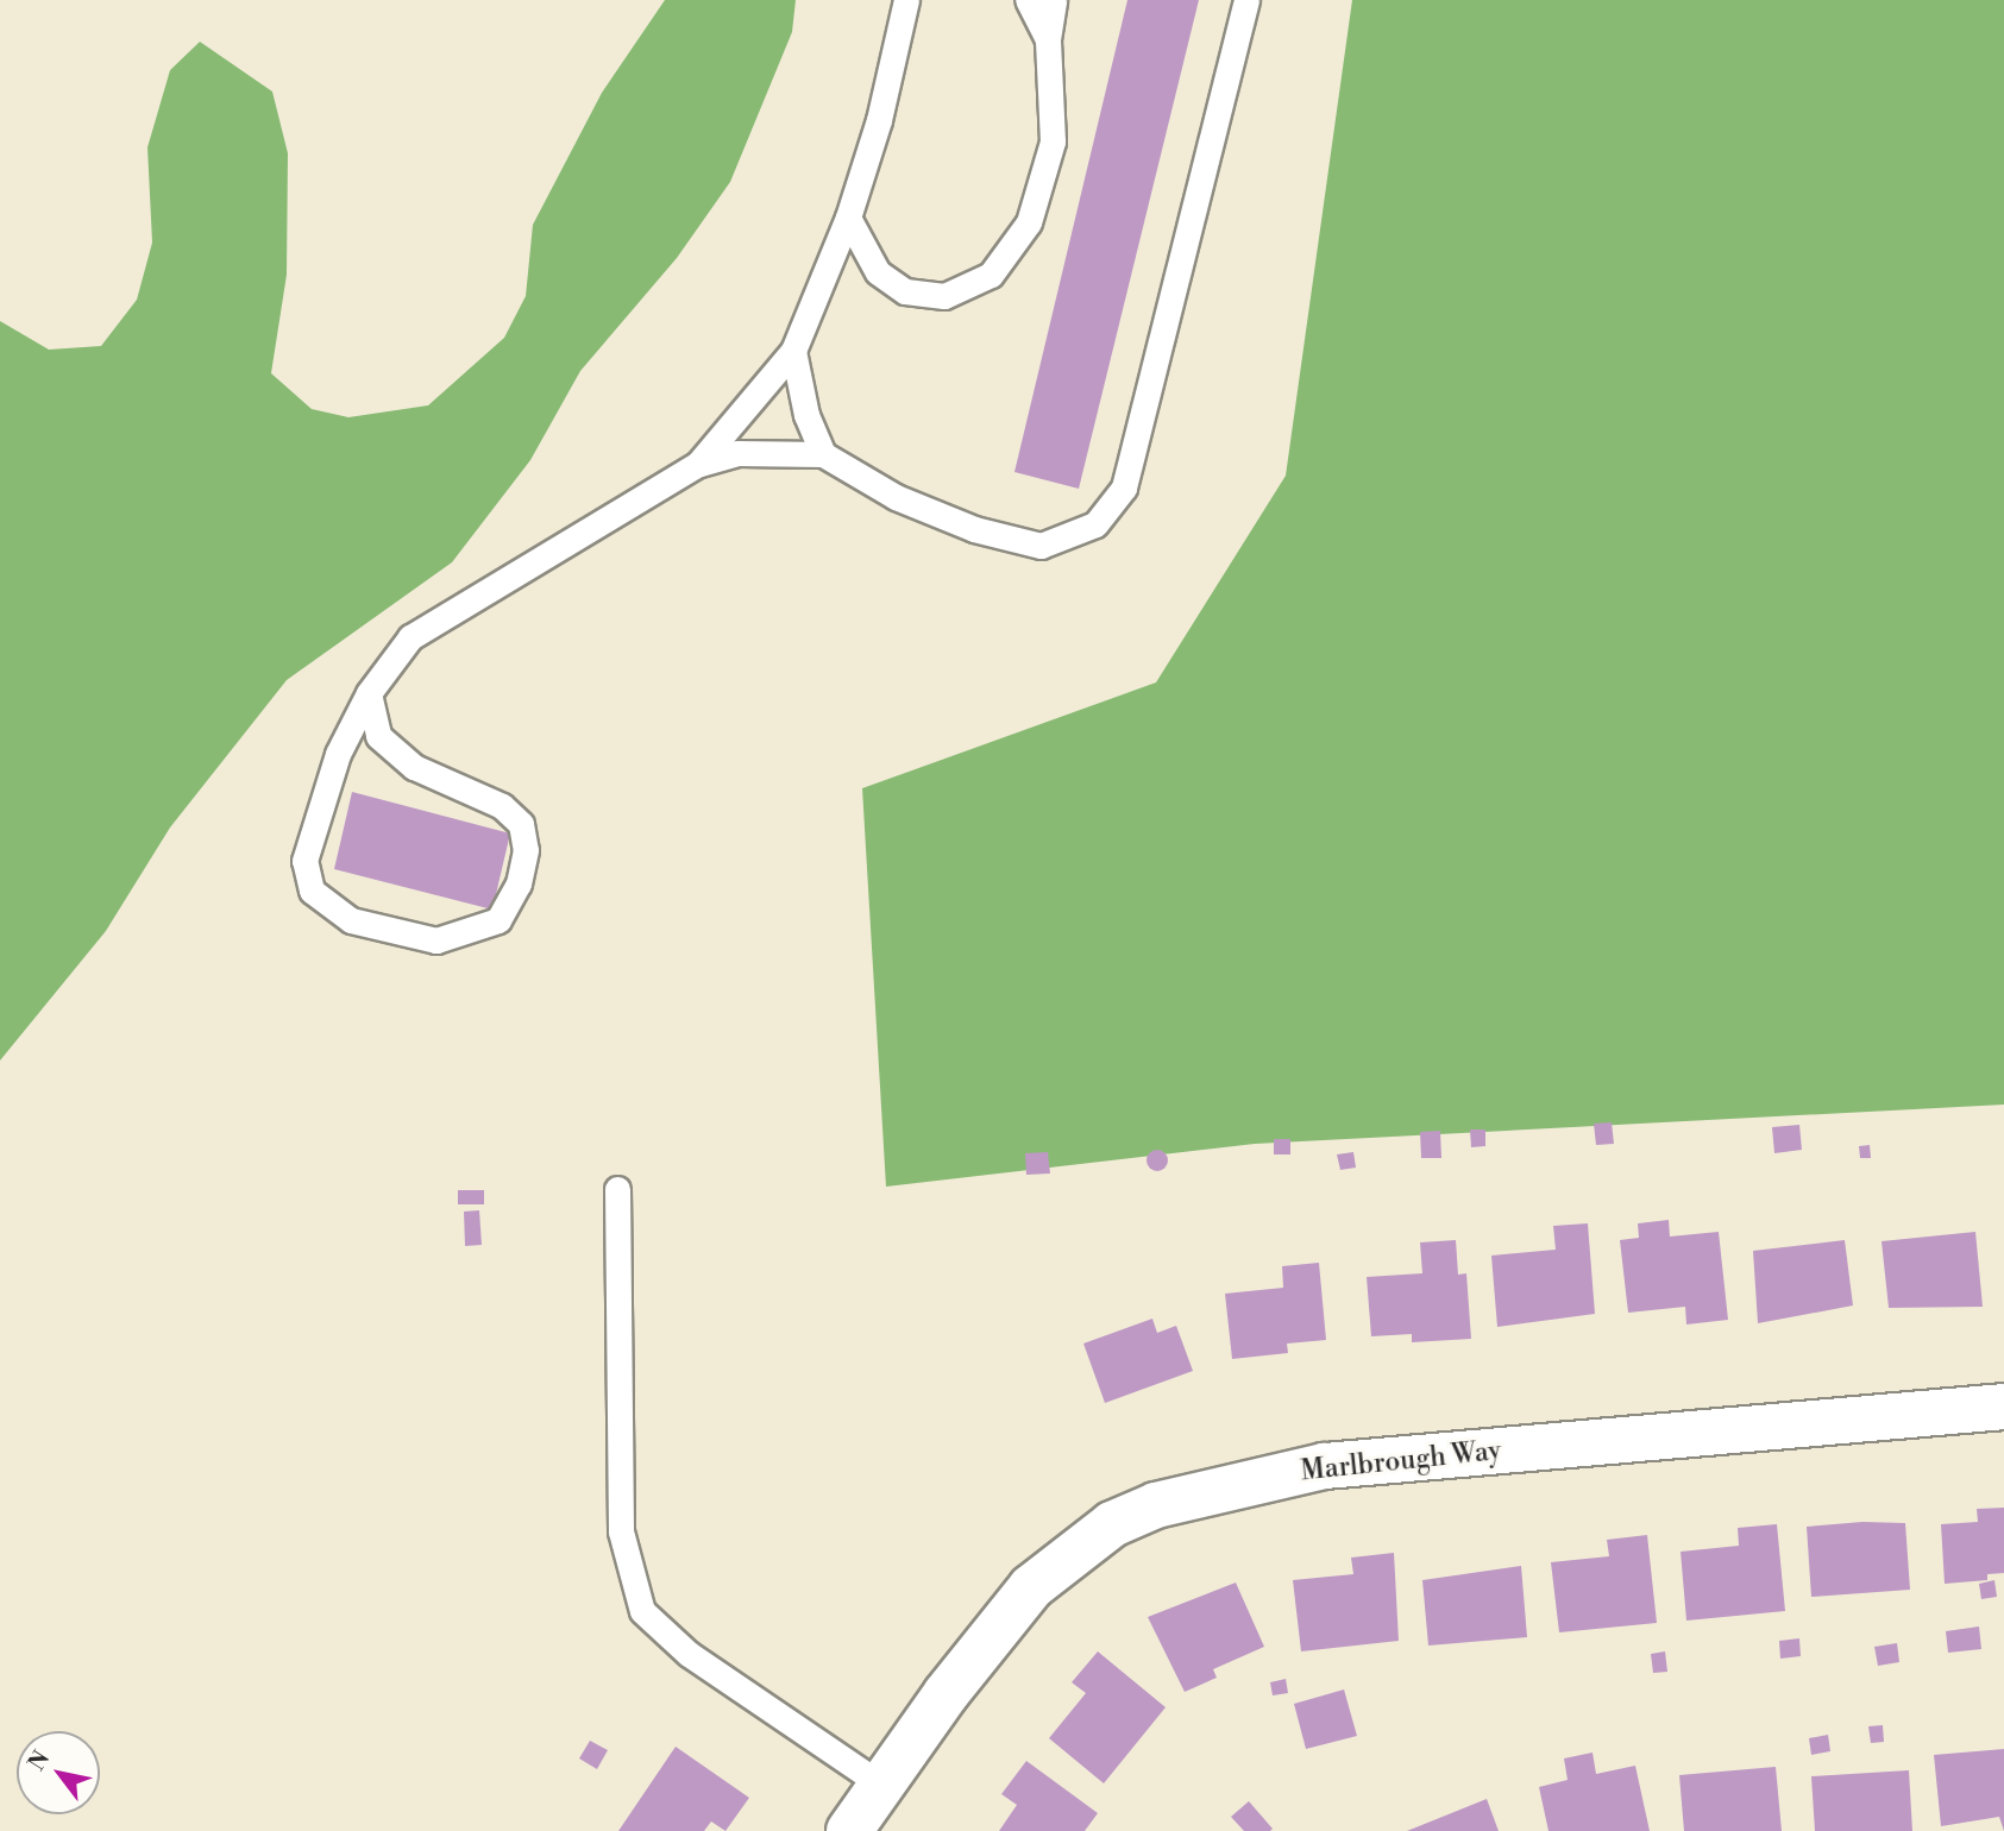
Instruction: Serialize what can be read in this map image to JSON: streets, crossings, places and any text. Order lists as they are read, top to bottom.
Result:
{
  "streets": {
    "street": ["Marlbrough Way"]
  },
  "north": "top left"
}
